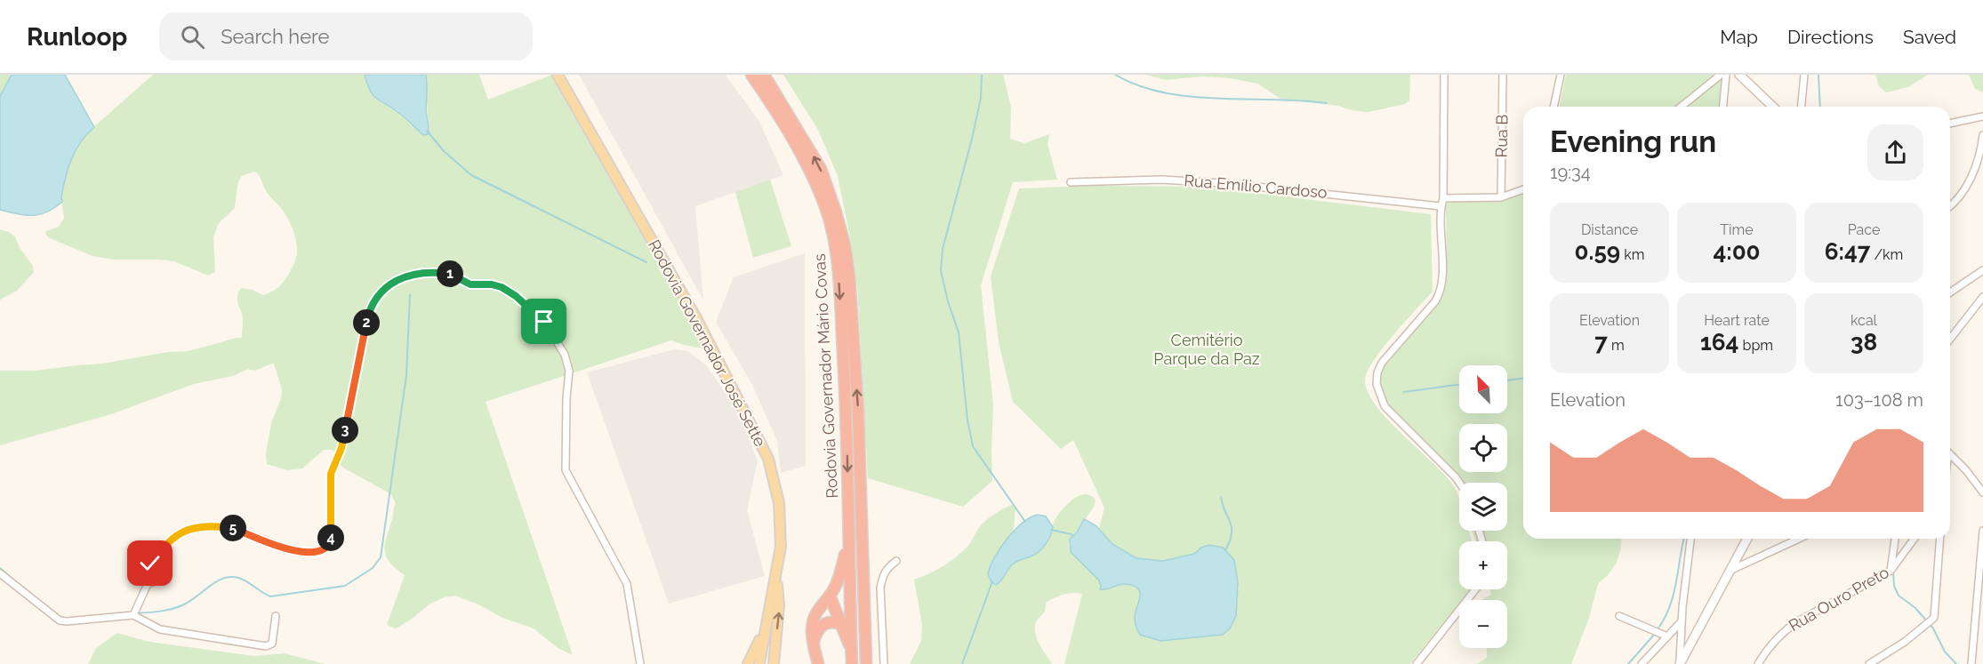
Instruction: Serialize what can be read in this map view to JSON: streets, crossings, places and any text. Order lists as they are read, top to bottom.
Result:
{
  "streets": {
    "highway": ["Rodovia Governador Mário Covas"],
    "main road": ["Rodovia Governador José Sette"],
    "street": ["Rua B", "Rua Emílio Cardoso", "Rua Ouro Preto"]
  },
  "parks": ["Cemitério Parque da Paz"],
  "north": "top left",
  "page": {
    "header": "Runloop",
    "search": "Search here",
    "nav": ["Map", "Directions", "Saved"],
    "heading": ["Evening run", "19:34"],
    "stats": [
      ["Distance", "0.59 km"],
      ["Time", "4:00"],
      ["Pace", "6:47 /km"],
      ["Elevation", "7 m"],
      ["Heart rate", "164 bpm"],
      ["kcal", "38"]
    ],
    "pins": [
      "1",
      "2",
      "3",
      "5",
      "4"
    ],
    "map_buttons": ["+", "−"],
    "chart": ["Elevation", "103–108 m"]
  }
}
